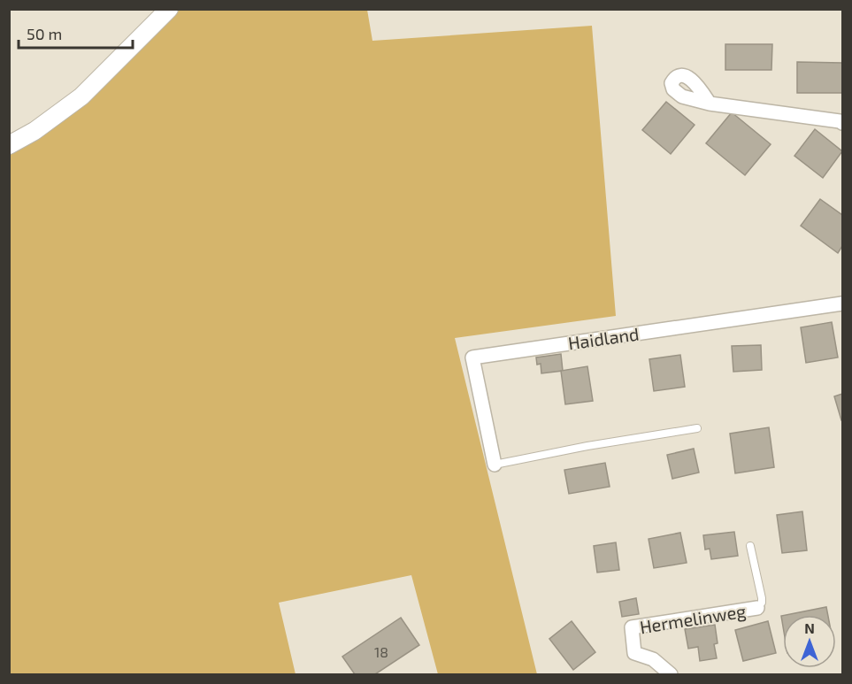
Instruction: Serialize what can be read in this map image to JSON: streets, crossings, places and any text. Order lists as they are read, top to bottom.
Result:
{
  "streets": {
    "street": ["Haidland", "Hermelinweg"]
  },
  "house_numbers": ["18"],
  "scale_bar": "50 m",
  "north": "top"
}
